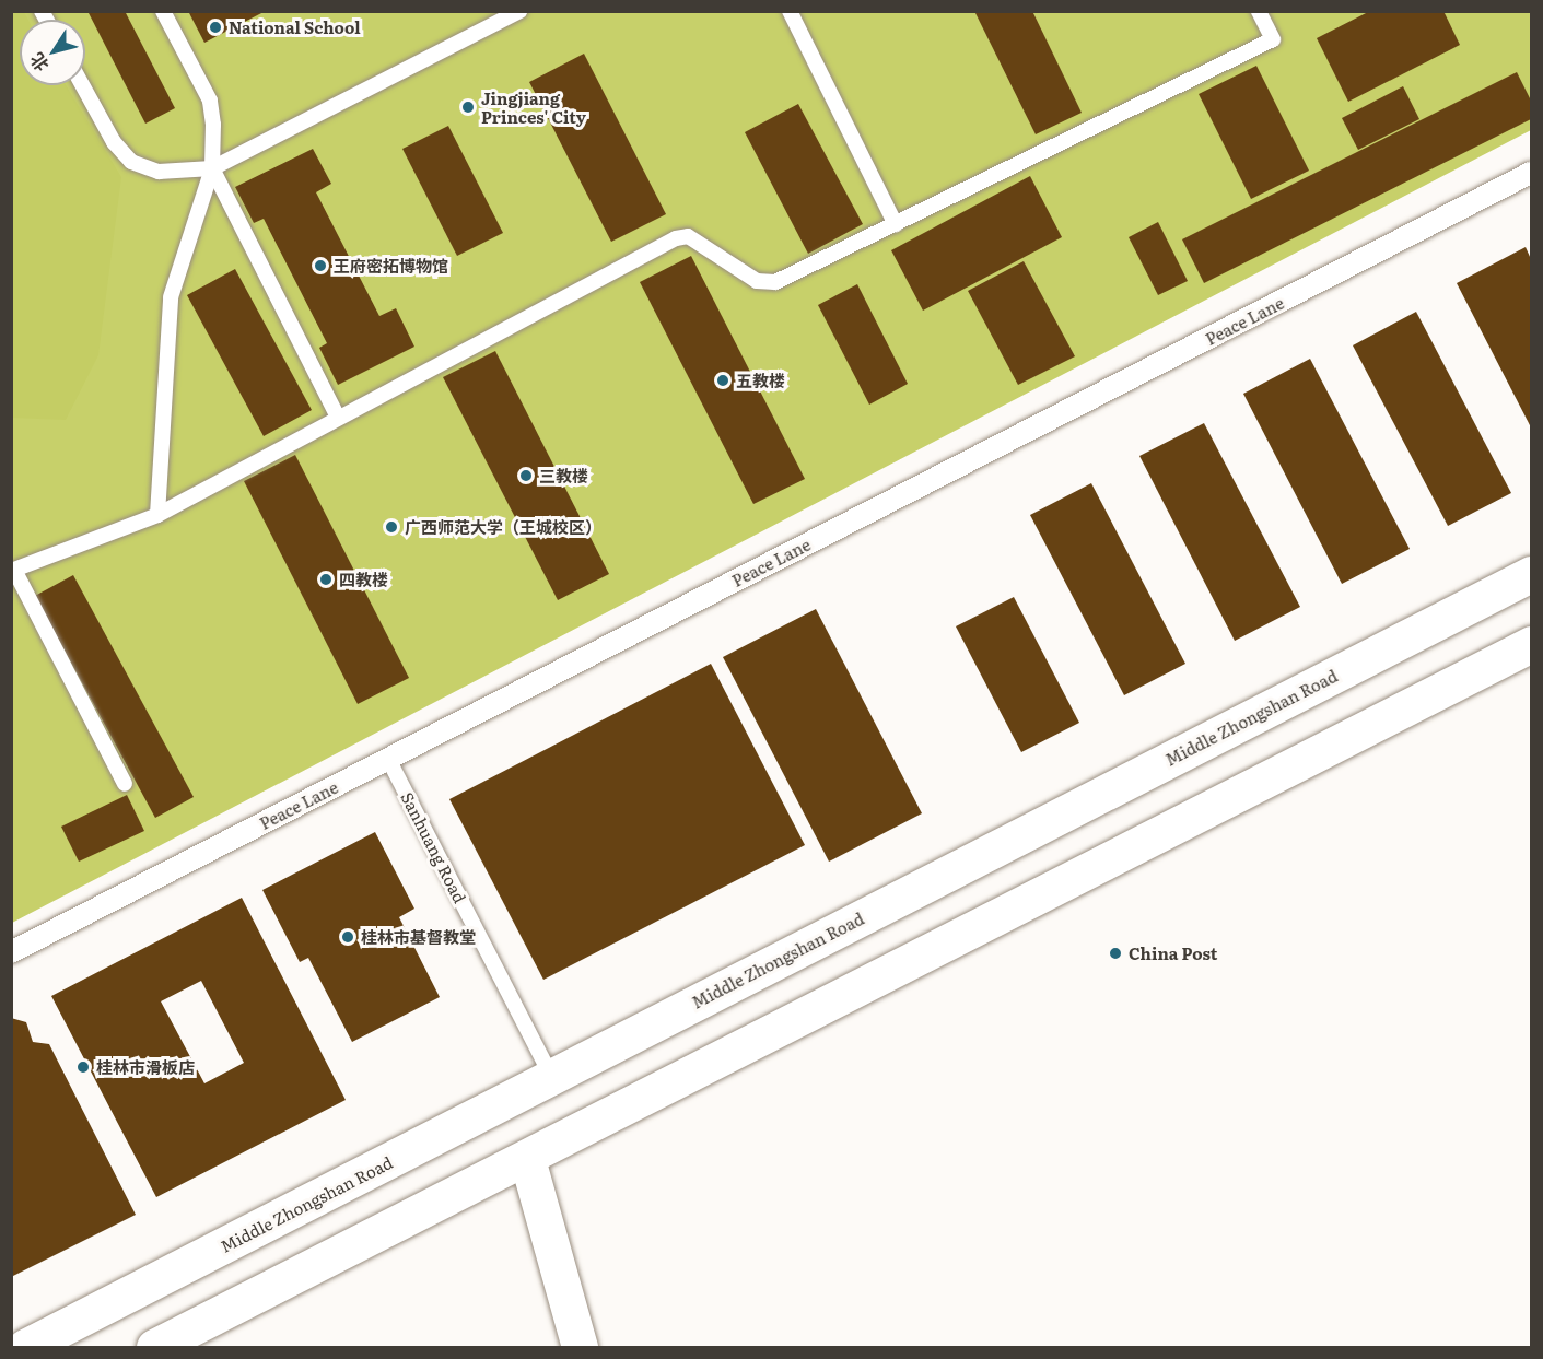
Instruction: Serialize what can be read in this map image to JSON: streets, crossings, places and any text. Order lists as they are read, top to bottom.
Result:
{
  "streets": {
    "main road": ["Middle Zhongshan Road"],
    "street": ["Peace Lane"],
    "lane": ["Sanhuang Road"]
  },
  "crossings": [
    ["Peace Lane", "Sanhuang Road"],
    ["Middle Zhongshan Road", "Sanhuang Road"]
  ],
  "places": [
    "National School",
    "Jingjiang Princes' City",
    "王府密拓博物馆",
    "五教楼",
    "三教楼",
    "广西师范大学（王城校区）",
    "四教楼",
    "桂林市基督教堂",
    "China Post",
    "桂林市滑板店"
  ],
  "north": "bottom left"
}
